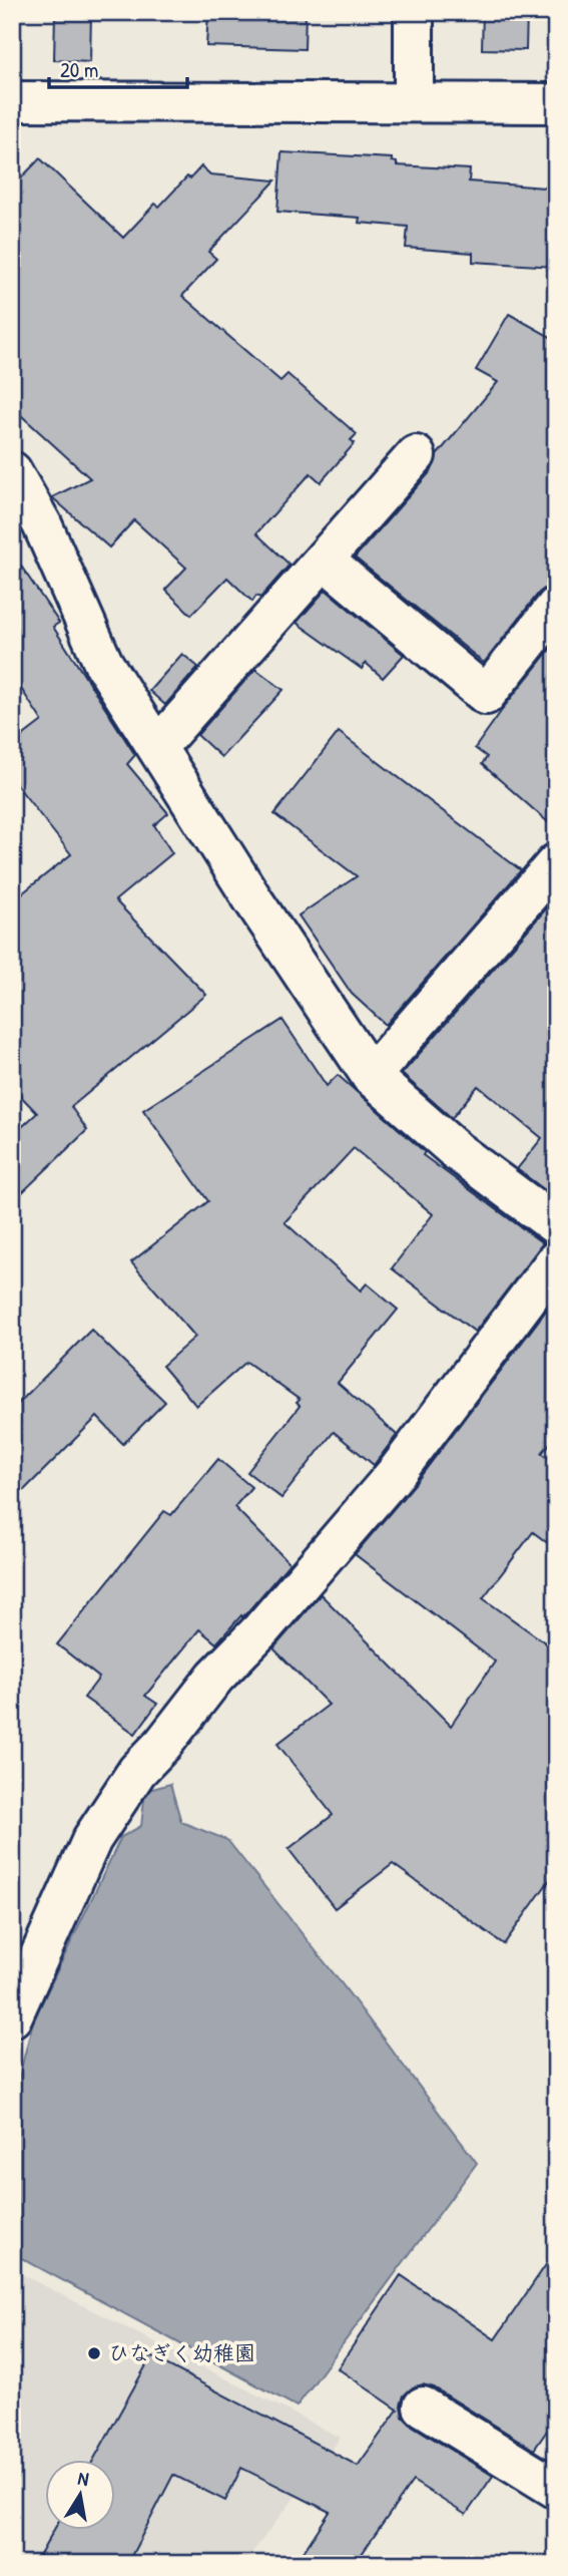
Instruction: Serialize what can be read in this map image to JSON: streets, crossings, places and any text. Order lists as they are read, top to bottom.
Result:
{
  "places": ["ひなぎく幼稚園"],
  "scale_bar": "20 m",
  "north": "top"
}
